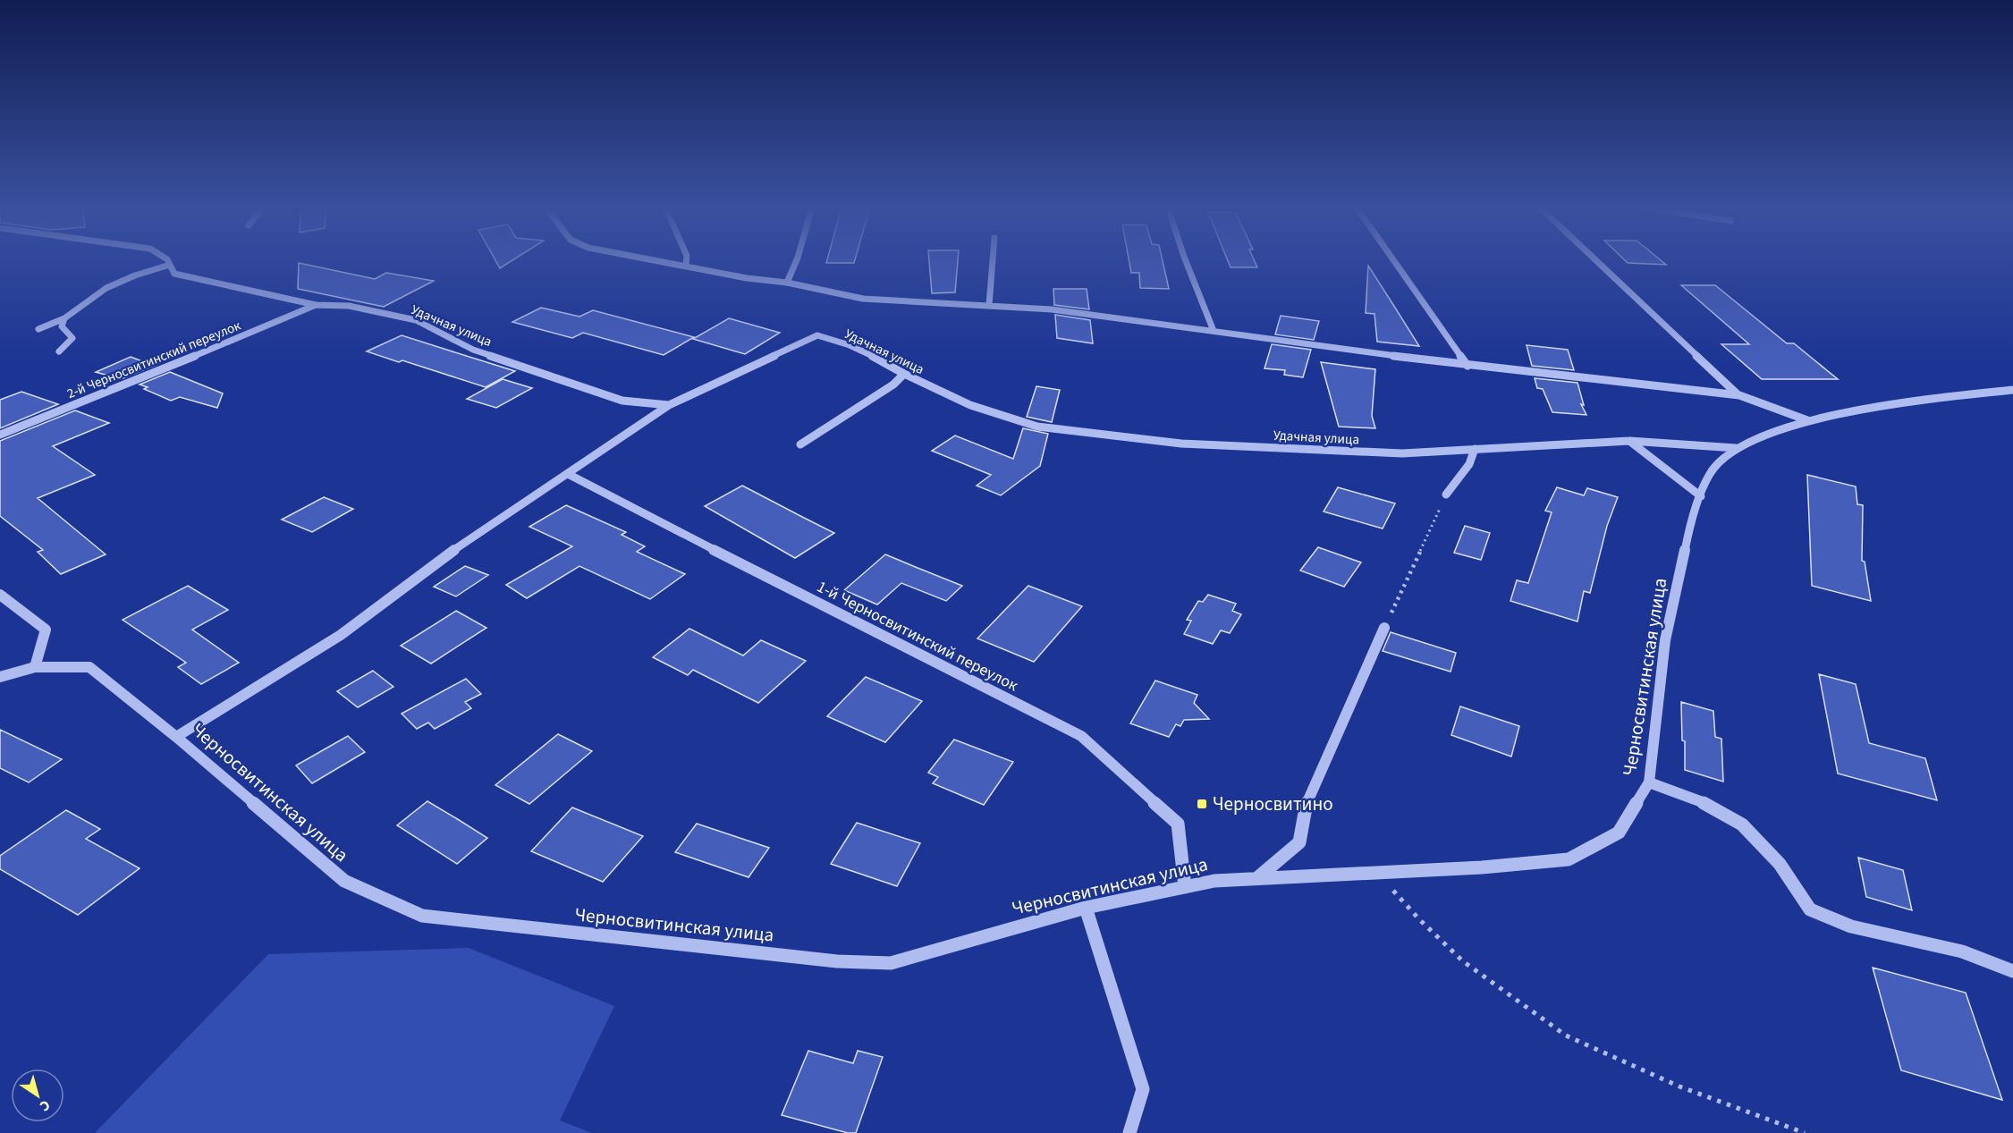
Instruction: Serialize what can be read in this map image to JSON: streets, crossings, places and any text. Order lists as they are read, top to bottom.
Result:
{
  "streets": {
    "street": [
      "Удачная улица",
      "2-й Черносвитинский переулок",
      "1-й Черносвитинский переулок",
      "Черносвитинская улица"
    ]
  },
  "crossings": [
    ["Удачная улица", "2-й Черносвитинский переулок"],
    ["Удачная улица", "Черносвитинская улица"],
    ["1-й Черносвитинский переулок", "Черносвитинская улица"]
  ],
  "places": {
    "transit": ["Черносвитино"]
  },
  "north": "bottom right"
}
